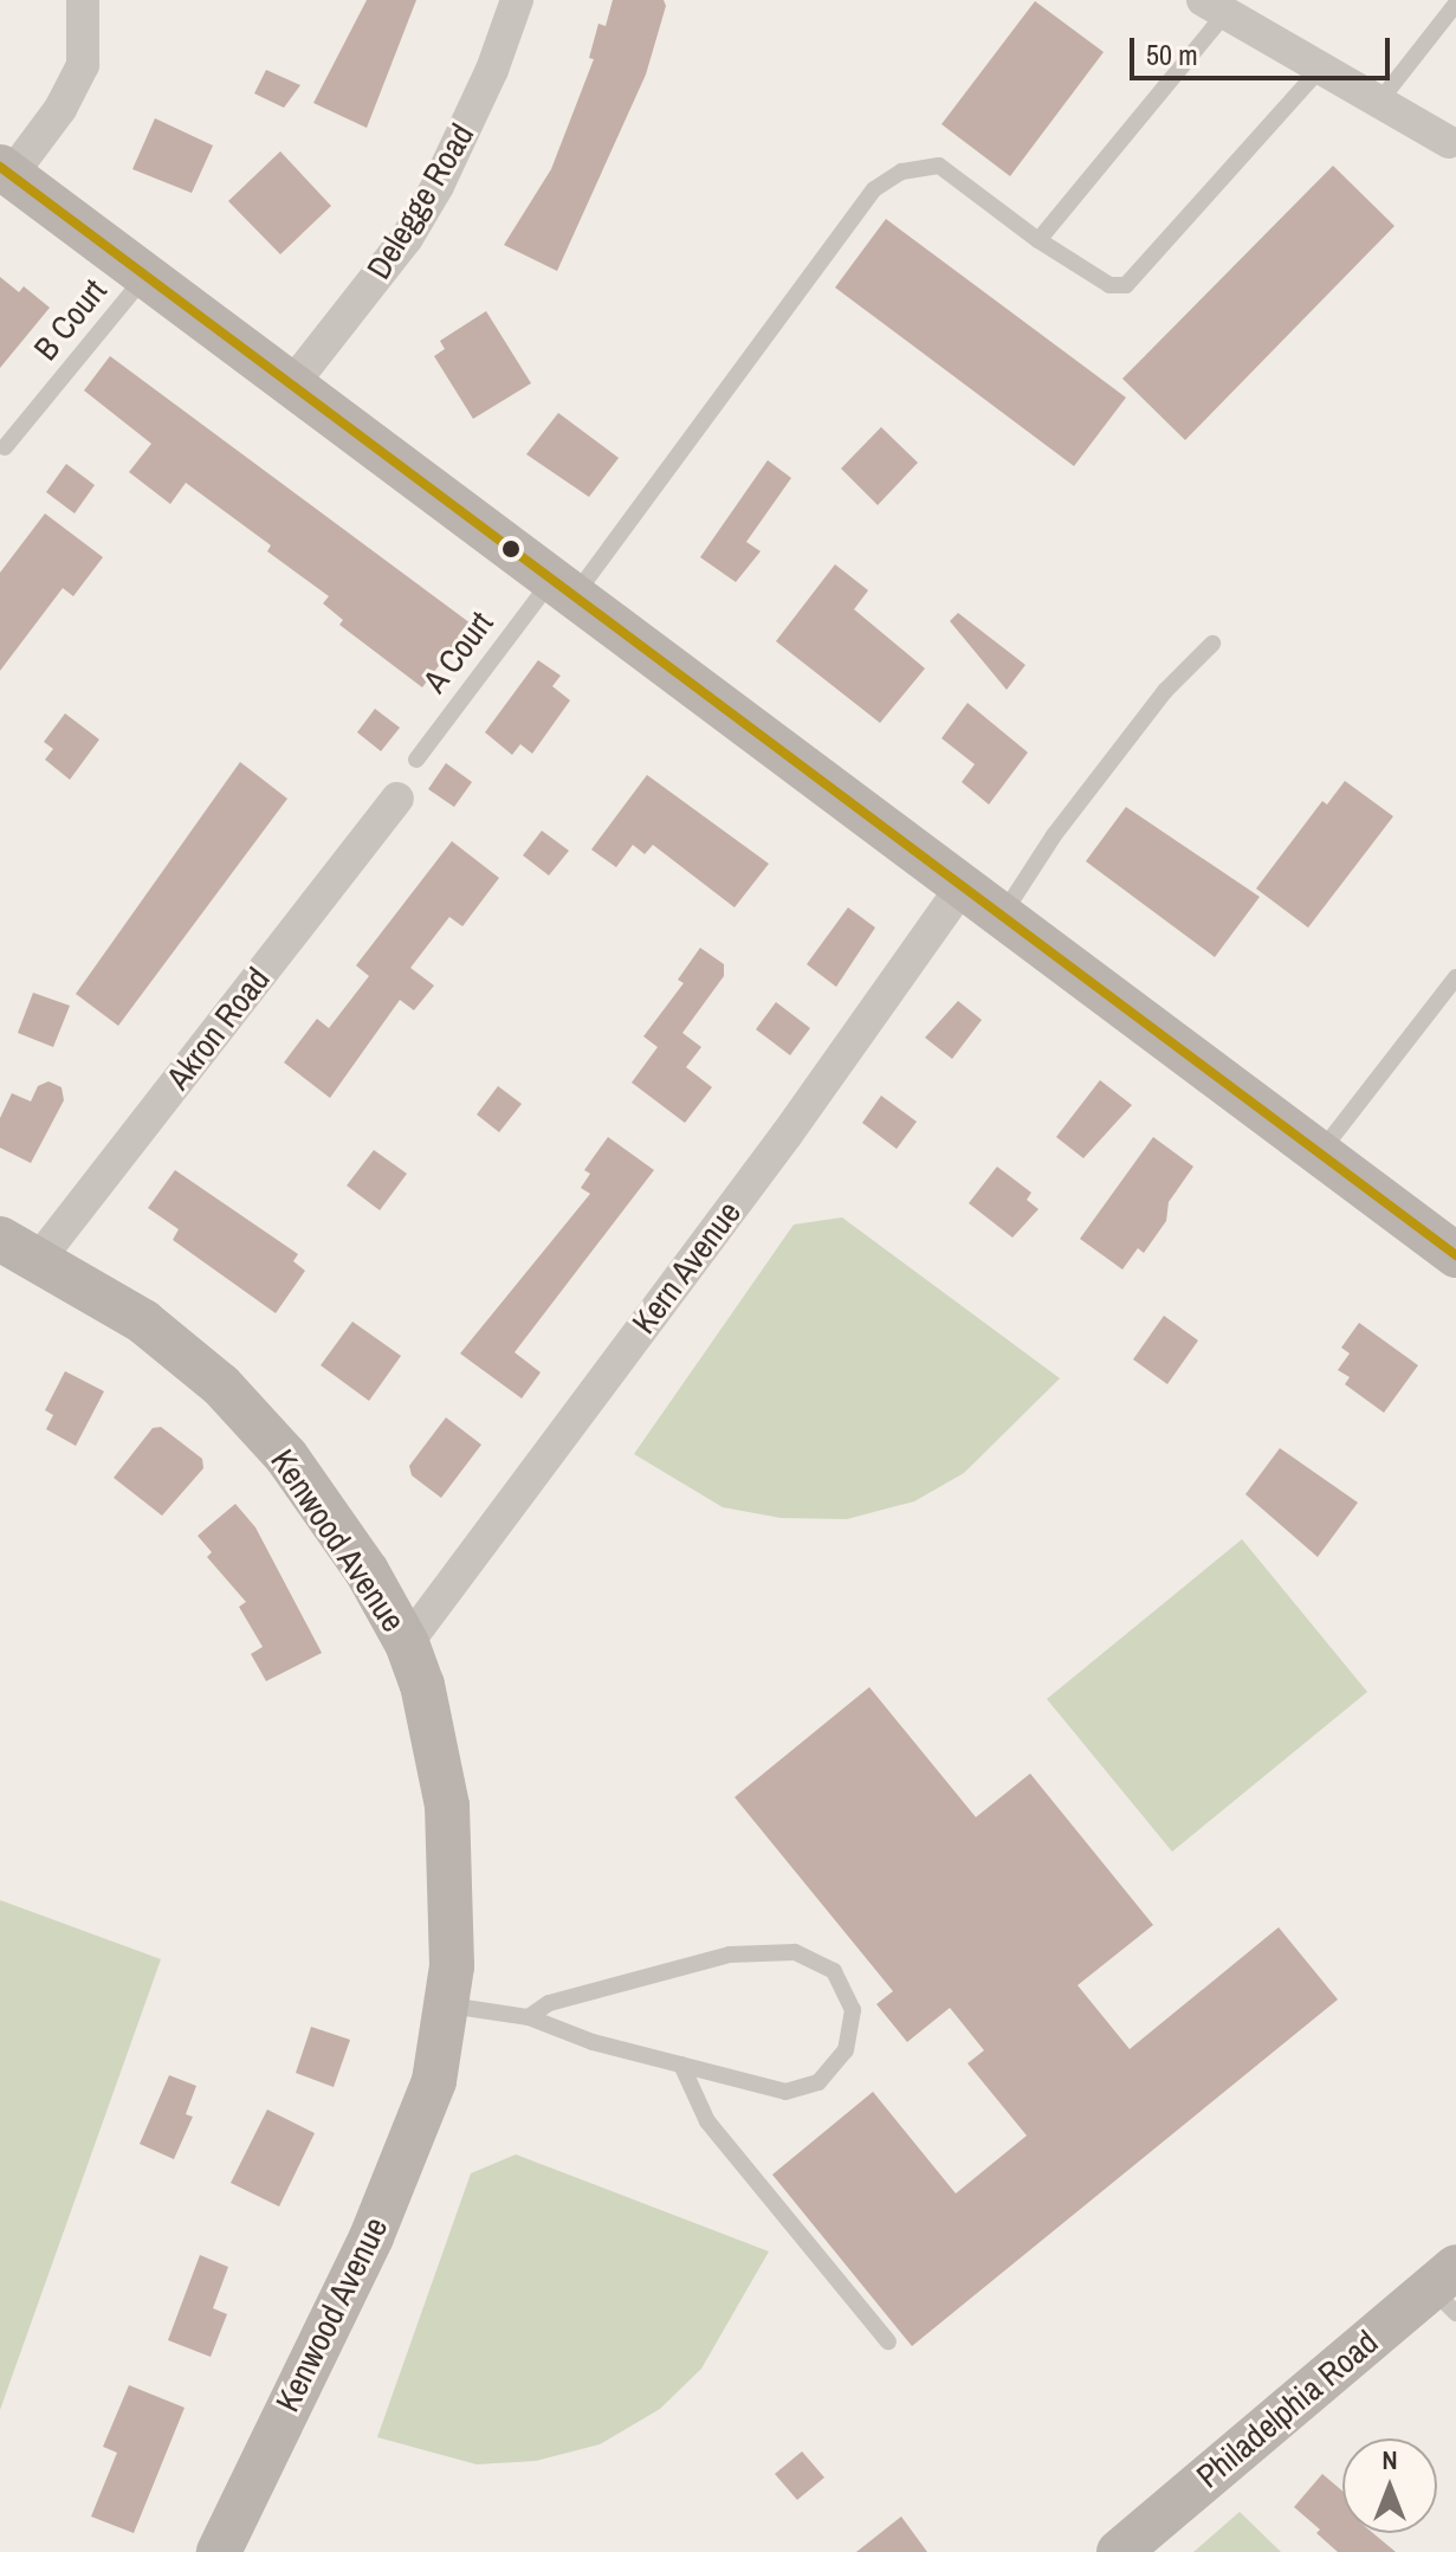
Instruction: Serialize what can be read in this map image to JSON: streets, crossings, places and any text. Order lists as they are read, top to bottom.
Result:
{
  "streets": {
    "main road": ["Kenwood Avenue", "Philadelphia Road"],
    "street": ["Delegge Road", "Akron Road", "Kern Avenue"],
    "lane": ["B Court", "A Court"]
  },
  "crossings": [
    ["Akron Road", "Kenwood Avenue"],
    ["Kern Avenue", "Kenwood Avenue"]
  ],
  "scale_bar": "50 m",
  "north": "top"
}
